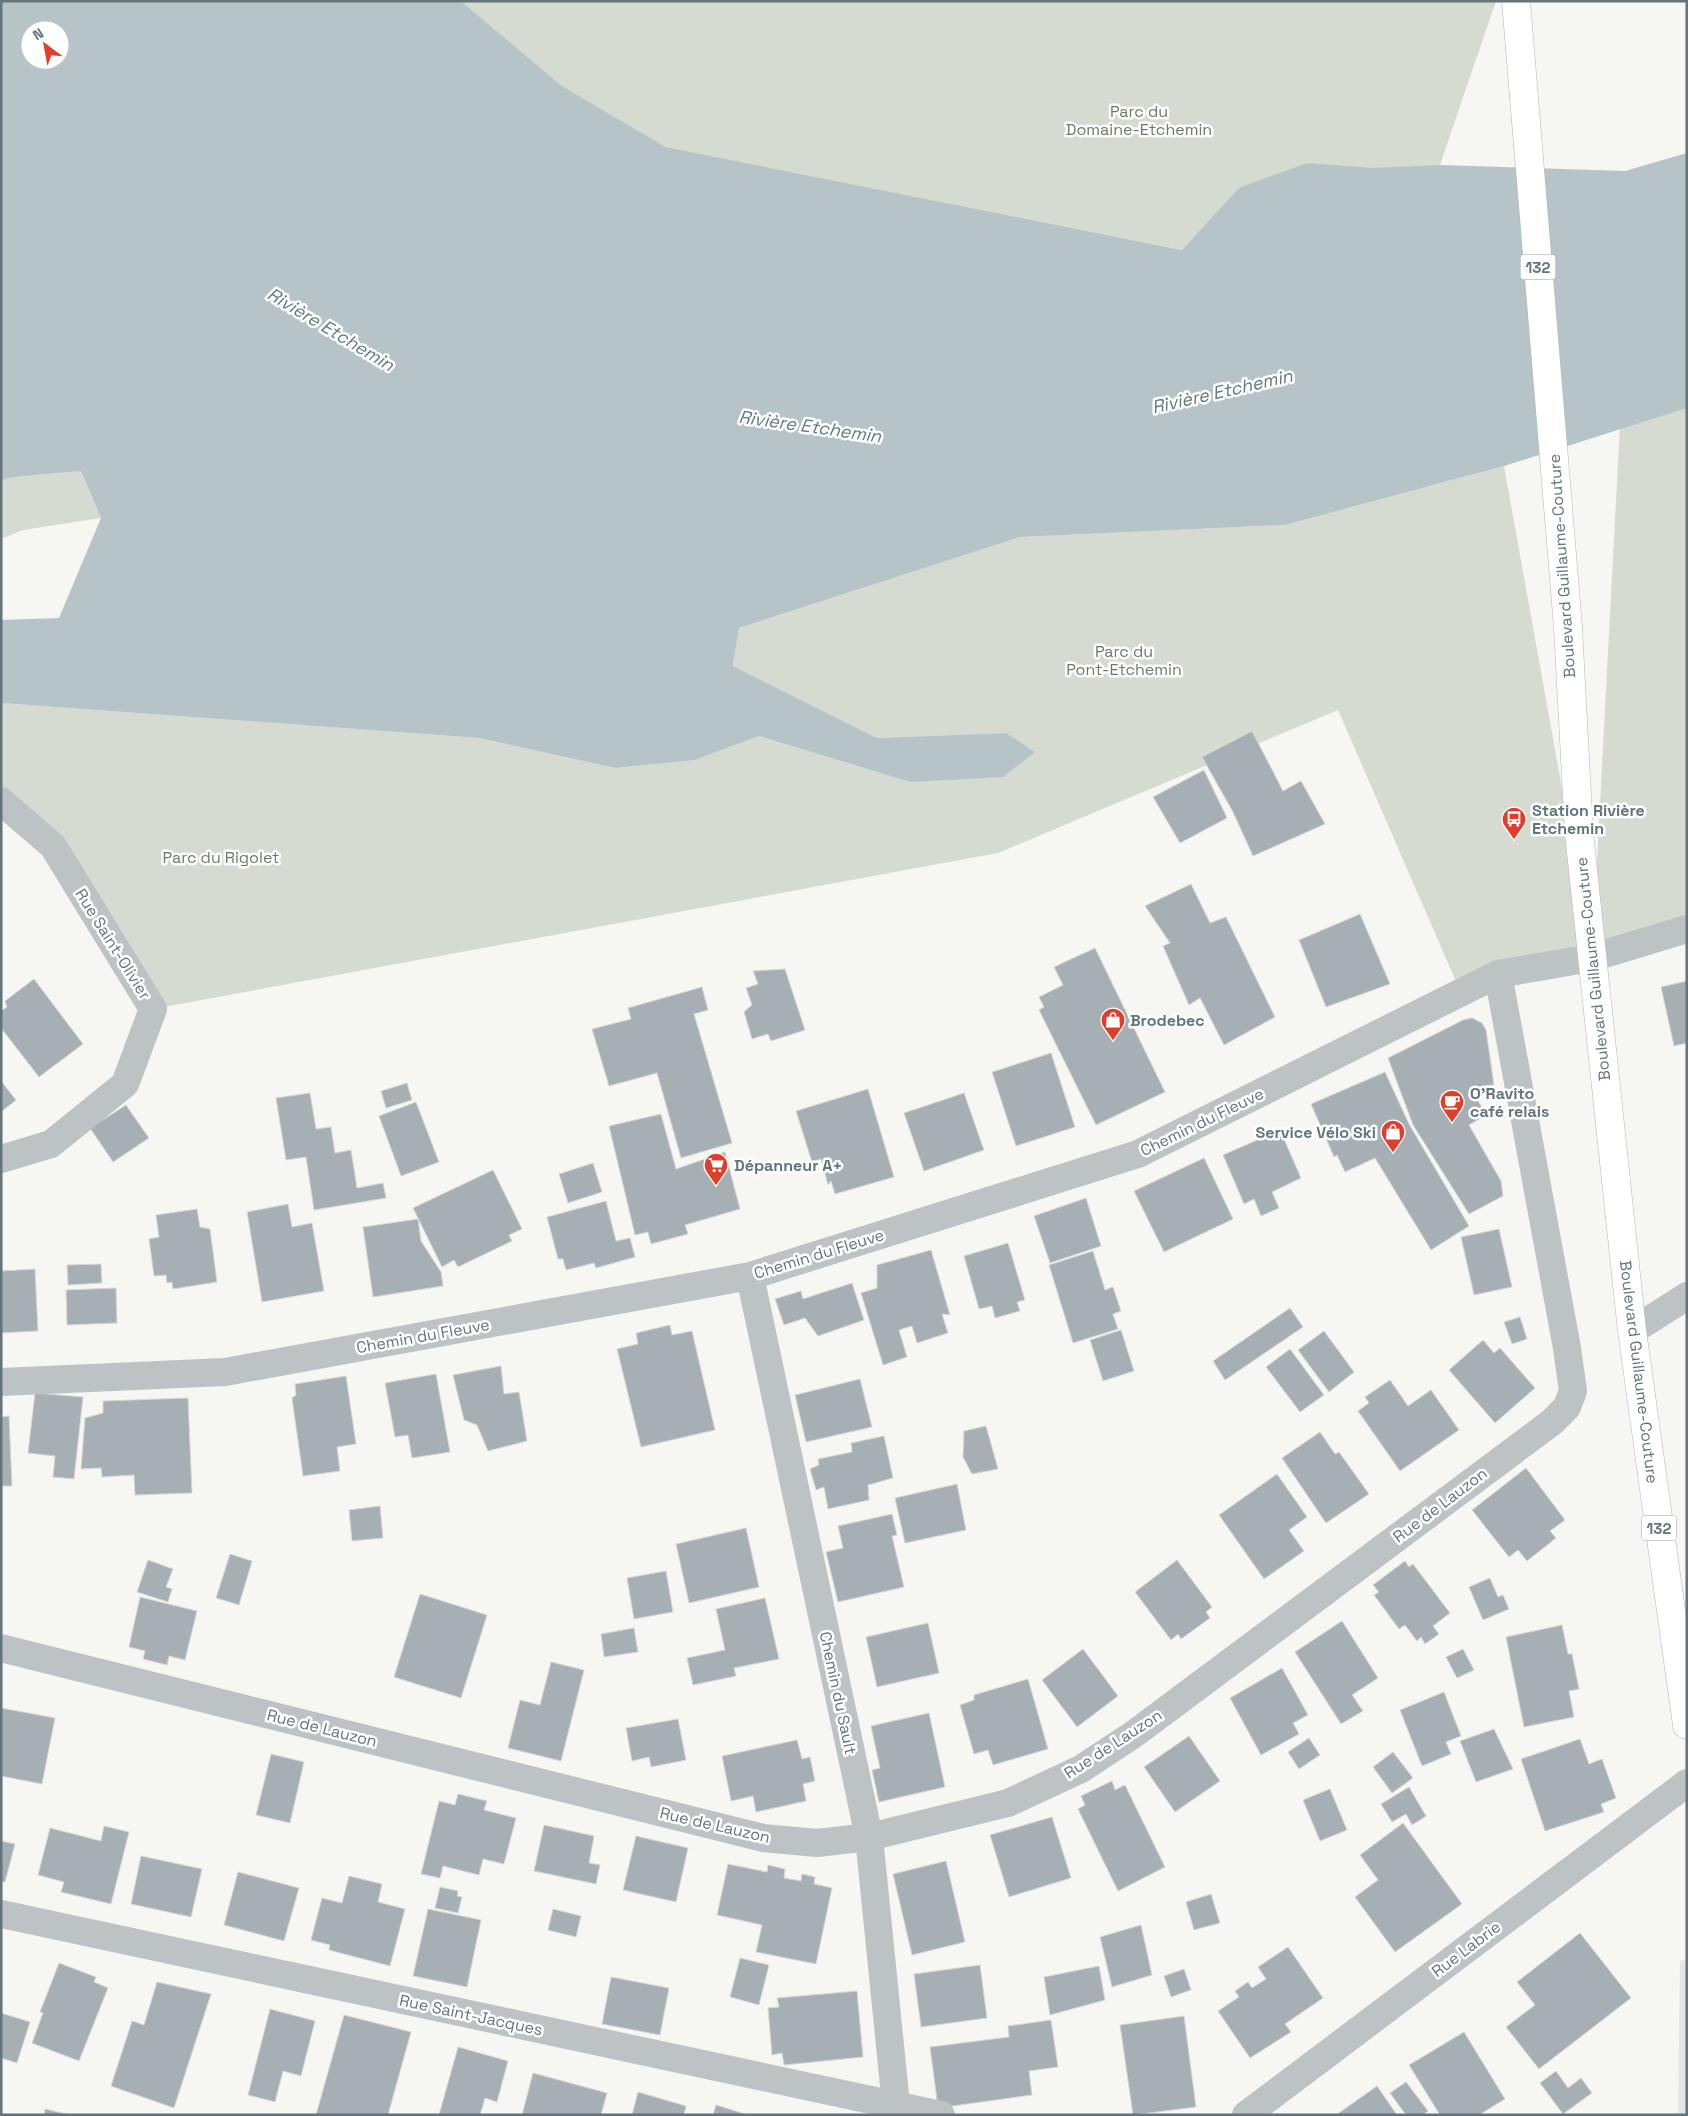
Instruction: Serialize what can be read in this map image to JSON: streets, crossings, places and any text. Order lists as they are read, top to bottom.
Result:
{
  "streets": {
    "main road": ["132", "Boulevard Guillaume-Couture"],
    "street": [
      "Rue Saint-Olivier",
      "Chemin du Fleuve",
      "Rue de Lauzon",
      "Chemin du Sault",
      "Rue Labrie",
      "Rue Saint-Jacques"
    ]
  },
  "crossings": [
    ["Boulevard Guillaume-Couture", "Chemin du Fleuve"],
    ["Chemin du Fleuve", "Rue de Lauzon"],
    ["Chemin du Fleuve", "Chemin du Sault"],
    ["Rue de Lauzon", "Chemin du Sault"],
    ["Chemin du Sault", "Rue Saint-Jacques"]
  ],
  "water": ["Rivière Etchemin"],
  "parks": ["Parc du Domaine-Etchemin", "Parc du Pont-Etchemin", "Parc du Rigolet"],
  "places": {
    "bus stop": ["Station Rivière Etchemin"],
    "shop": ["Brodebec", "Service Vélo Ski"],
    "cafe": ["O'Ravito café relais"],
    "supermarket": ["Dépanneur A+"]
  },
  "north": "top left"
}
